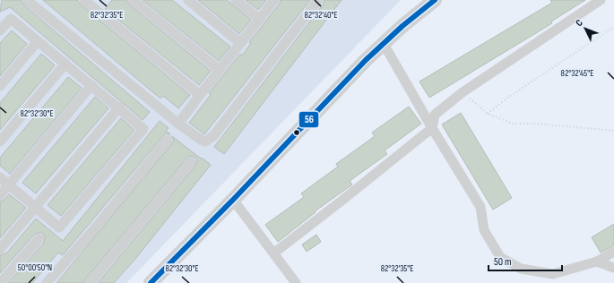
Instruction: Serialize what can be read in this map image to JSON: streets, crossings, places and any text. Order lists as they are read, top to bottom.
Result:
{
  "lines": ["transit line 56"],
  "scale_bar": "50 m",
  "north": "top left",
  "coordinates": [
    "82°32'35\"E",
    "82°32'40\"E",
    "82°32'45\"E",
    "82°32'30\"E",
    "50°00'50\"N"
  ]
}
